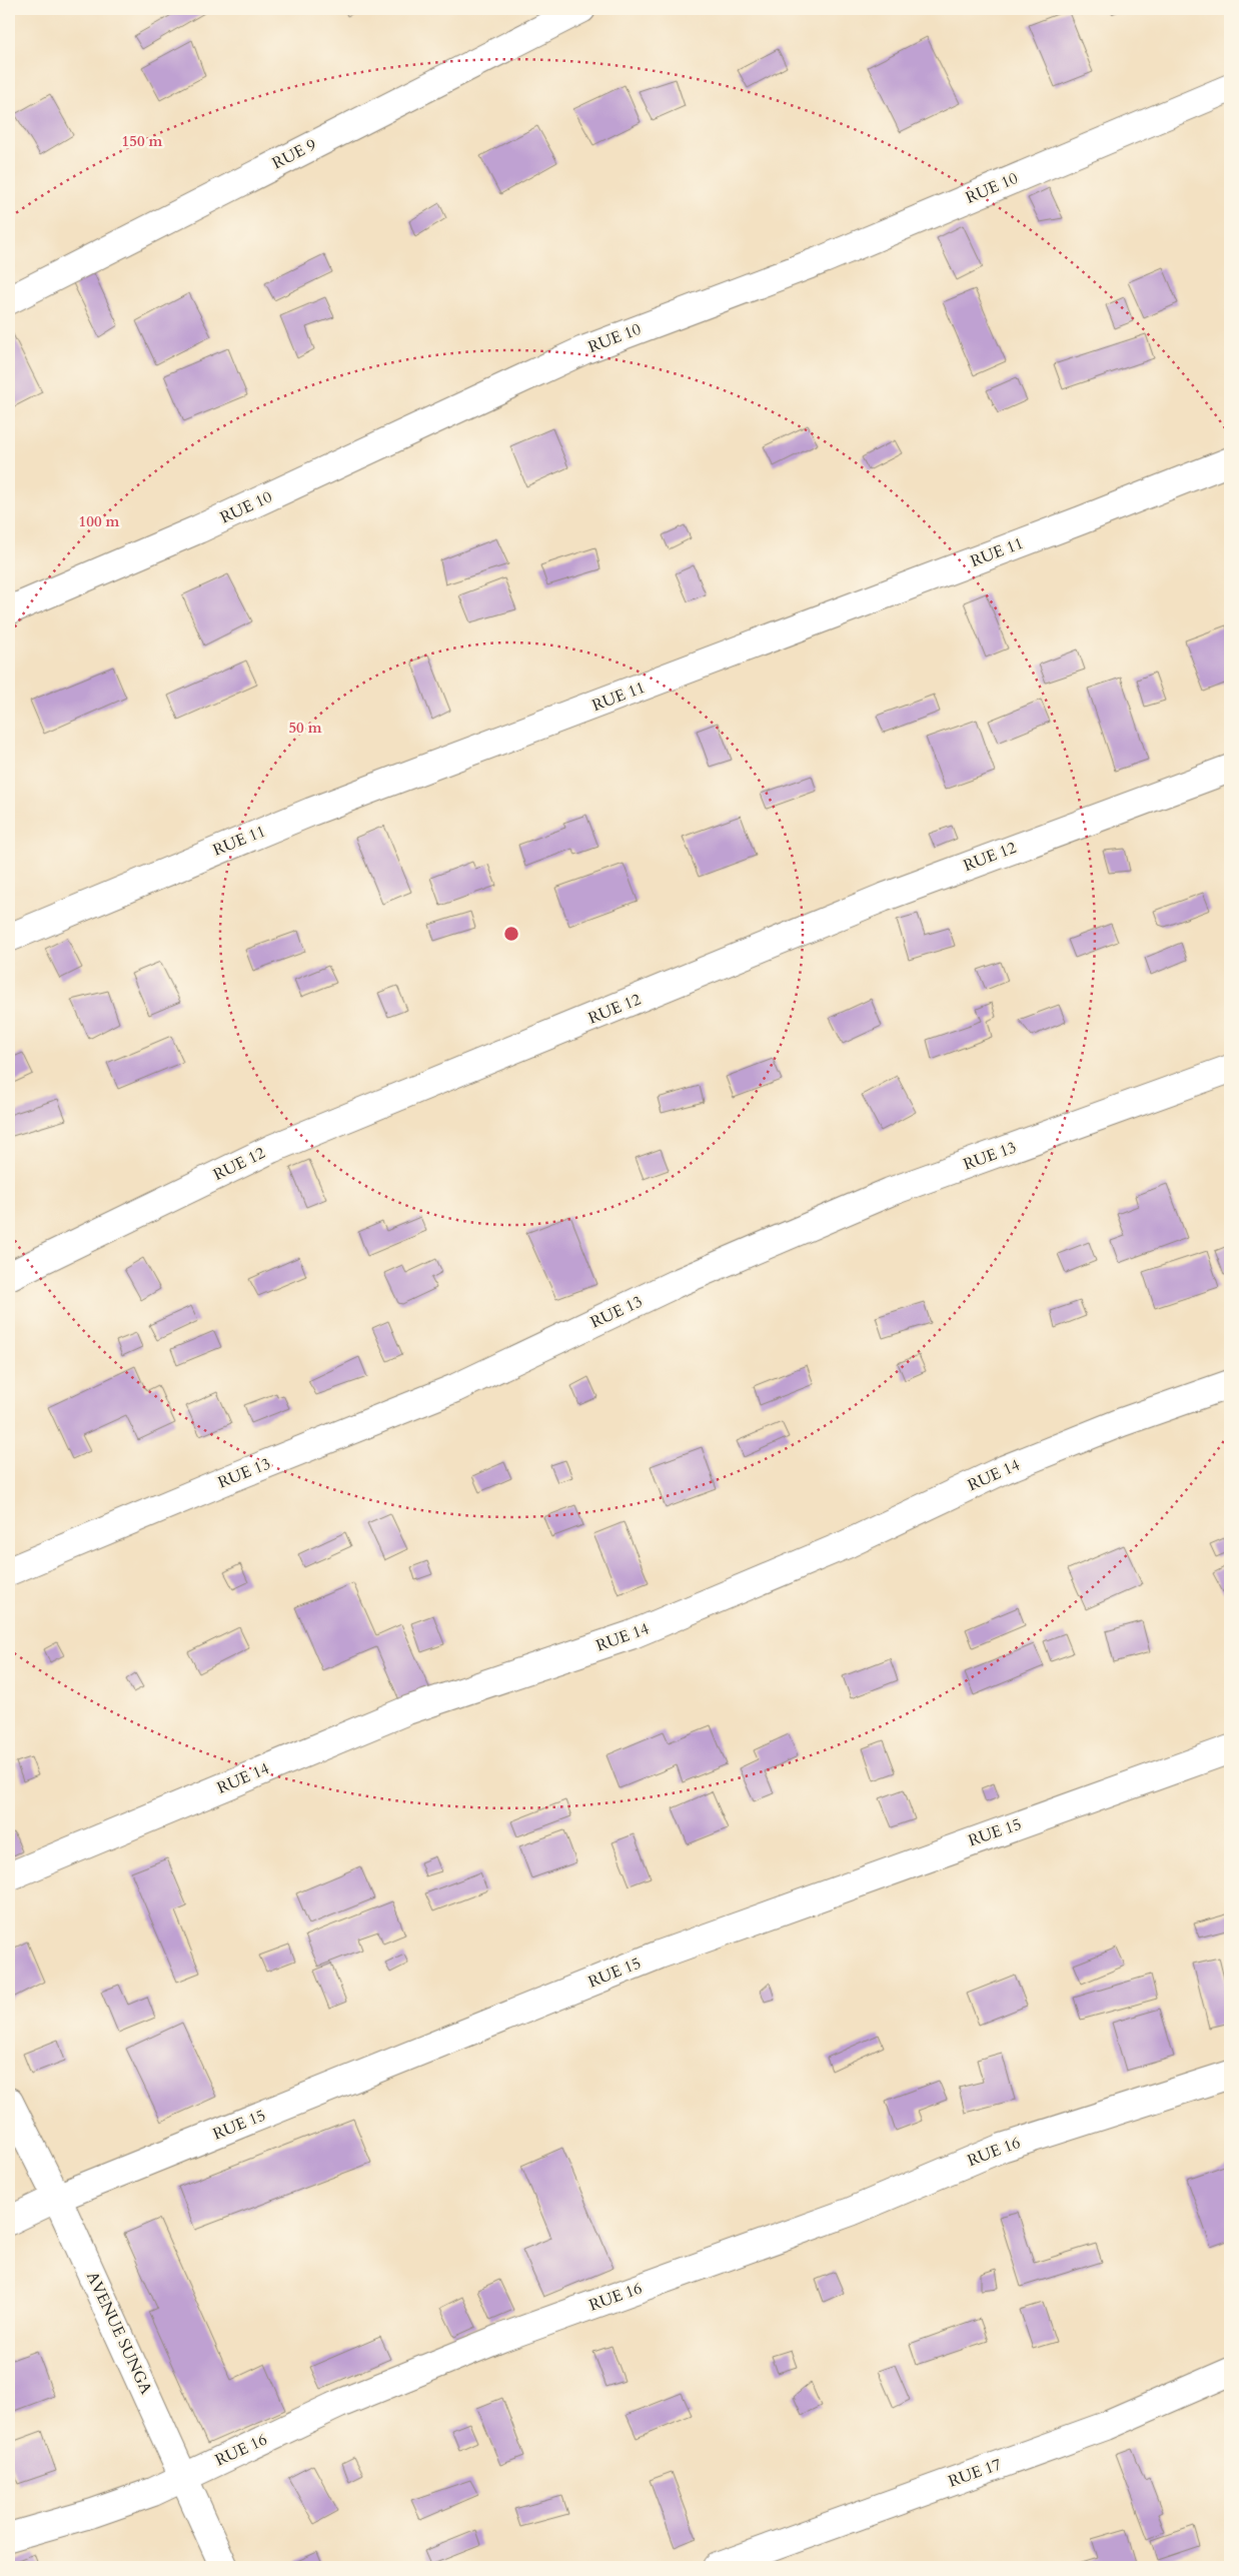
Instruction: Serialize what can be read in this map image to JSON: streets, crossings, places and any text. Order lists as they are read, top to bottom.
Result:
{
  "streets": {
    "street": [
      "RUE 9",
      "RUE 10",
      "RUE 11",
      "RUE 12",
      "RUE 13",
      "RUE 14",
      "RUE 15",
      "RUE 16",
      "AVENUE SUNGA",
      "RUE 17"
    ]
  },
  "crossings": [
    ["RUE 15", "AVENUE SUNGA"],
    ["RUE 16", "AVENUE SUNGA"]
  ],
  "rings": ["150 m", "100 m", "50 m"]
}
